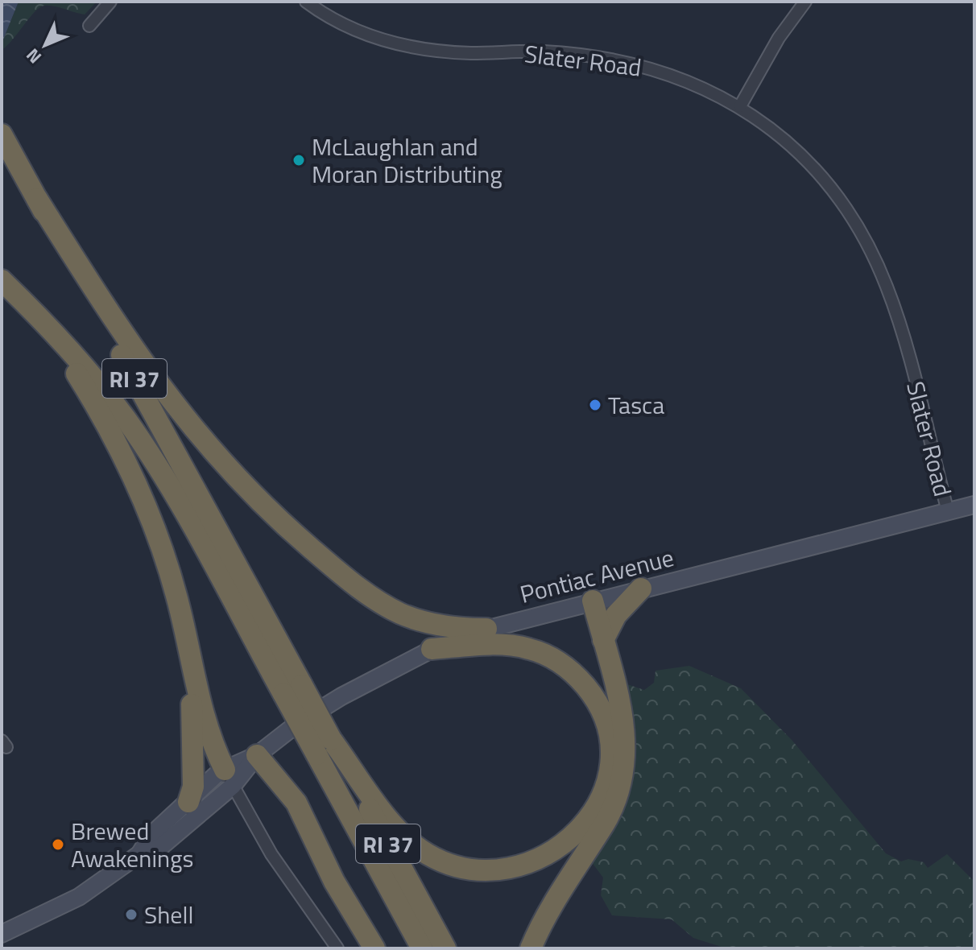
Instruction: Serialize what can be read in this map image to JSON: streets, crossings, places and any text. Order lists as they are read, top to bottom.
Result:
{
  "streets": {
    "highway": ["RI 37"],
    "main road": ["Pontiac Avenue"],
    "street": ["Slater Road"]
  },
  "crossings": [
    ["Slater Road", "Pontiac Avenue"]
  ],
  "places": [
    "McLaughlan and Moran Distributing",
    "Tasca",
    "Brewed Awakenings",
    "Shell"
  ],
  "north": "bottom left"
}
